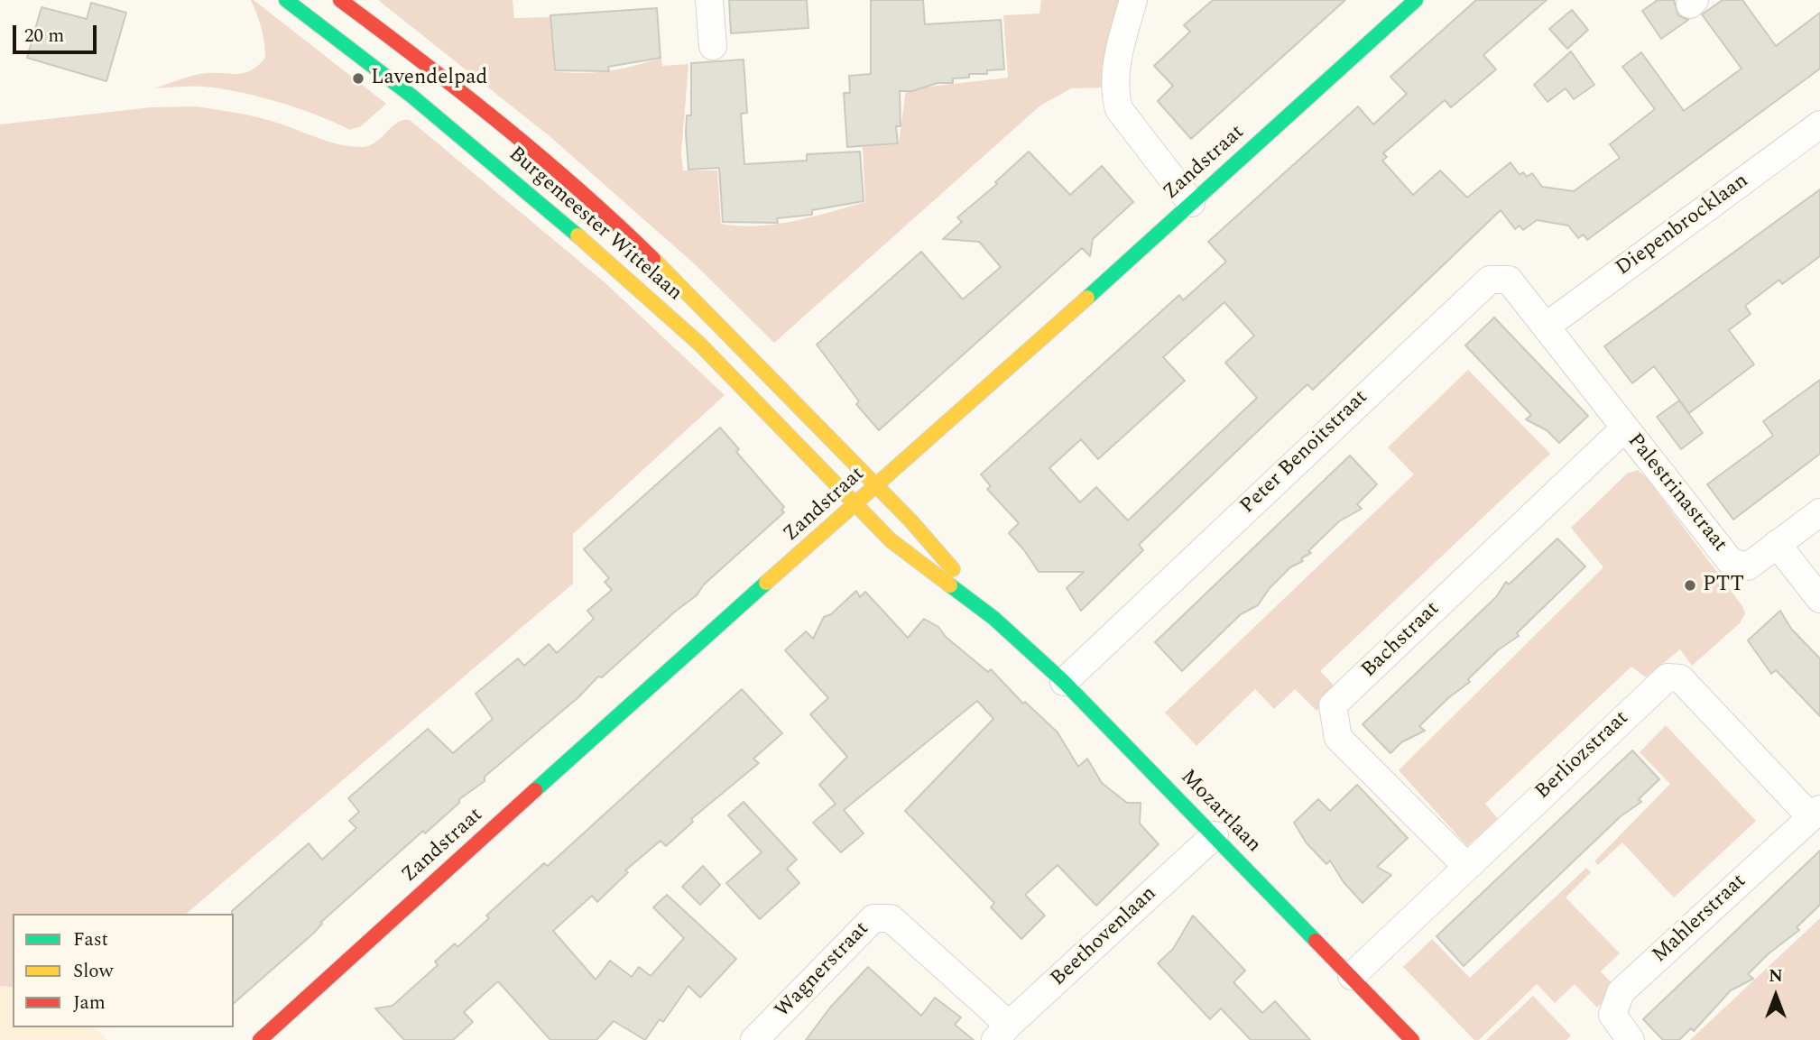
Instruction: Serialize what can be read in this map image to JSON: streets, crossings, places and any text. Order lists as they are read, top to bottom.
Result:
{
  "streets": {
    "street": [
      "Zandstraat",
      "Burgemeester Wittelaan",
      "Diepenbrocklaan",
      "Peter Benoitstraat",
      "Palestrinastraat",
      "Bachstraat",
      "Berliozstraat",
      "Mozartlaan",
      "Mahlerstraat",
      "Beethovenlaan",
      "Wagnerstraat"
    ]
  },
  "crossings": [
    ["Zandstraat", "Burgemeester Wittelaan"],
    ["Zandstraat", "Mozartlaan"],
    ["Burgemeester Wittelaan", "Mozartlaan"],
    ["Diepenbrocklaan", "Peter Benoitstraat"],
    ["Diepenbrocklaan", "Palestrinastraat"],
    ["Peter Benoitstraat", "Palestrinastraat"],
    ["Peter Benoitstraat", "Mozartlaan"],
    ["Palestrinastraat", "Bachstraat"],
    ["Bachstraat", "Berliozstraat"],
    ["Berliozstraat", "Mozartlaan"],
    ["Berliozstraat", "Mahlerstraat"],
    ["Mozartlaan", "Beethovenlaan"],
    ["Beethovenlaan", "Wagnerstraat"]
  ],
  "places": ["Lavendelpad", "PTT"],
  "legend": ["Fast", "Slow", "Jam"],
  "scale_bar": "20 m",
  "north": "top"
}
